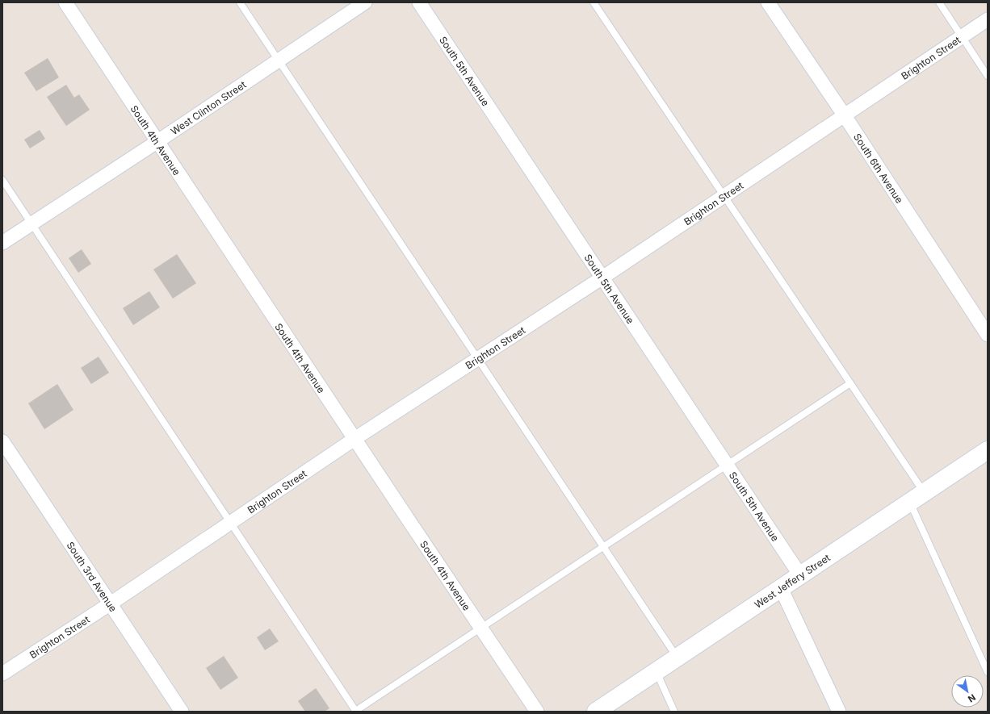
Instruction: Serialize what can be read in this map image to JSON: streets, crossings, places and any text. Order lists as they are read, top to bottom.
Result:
{
  "streets": {
    "main road": ["West Jeffery Street"],
    "street": [
      "Brighton Street",
      "South 5th Avenue",
      "West Clinton Street",
      "South 4th Avenue",
      "South 6th Avenue",
      "South 3rd Avenue"
    ]
  },
  "crossings": [
    ["Brighton Street", "South 5th Avenue"],
    ["Brighton Street", "South 4th Avenue"],
    ["Brighton Street", "South 6th Avenue"],
    ["Brighton Street", "South 3rd Avenue"],
    ["South 5th Avenue", "West Jeffery Street"],
    ["West Clinton Street", "South 4th Avenue"]
  ],
  "north": "bottom right"
}
